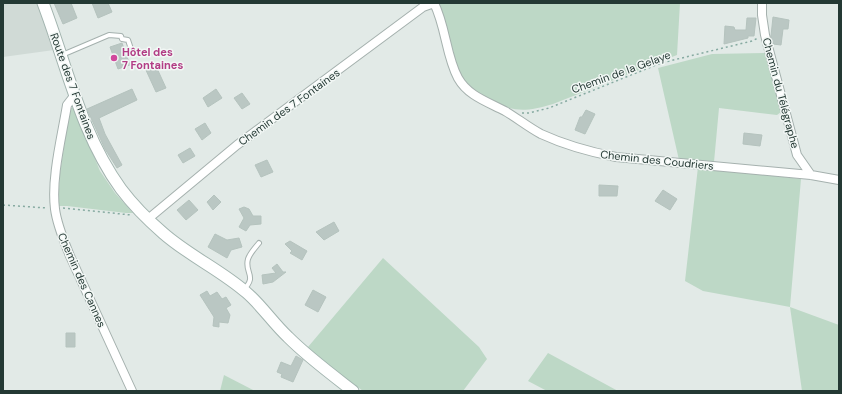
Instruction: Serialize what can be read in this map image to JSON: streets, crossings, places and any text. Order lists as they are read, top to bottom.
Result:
{
  "streets": {
    "street": [
      "Route des 7 Fontaines",
      "Chemin du Télégraphe",
      "Chemin des 7 Fontaines",
      "Chemin des Coudriers",
      "Chemin des Cannes"
    ],
    "path": ["Chemin de la Gelaye"]
  },
  "crossings": [
    ["Chemin de la Gelaye", "Chemin du Télégraphe"],
    ["Route des 7 Fontaines", "Chemin des 7 Fontaines"],
    ["Route des 7 Fontaines", "Chemin des Cannes"],
    ["Chemin du Télégraphe", "Chemin des Coudriers"],
    ["Chemin des 7 Fontaines", "Chemin des Coudriers"]
  ],
  "places": ["Hôtel des 7 Fontaines"]
}
